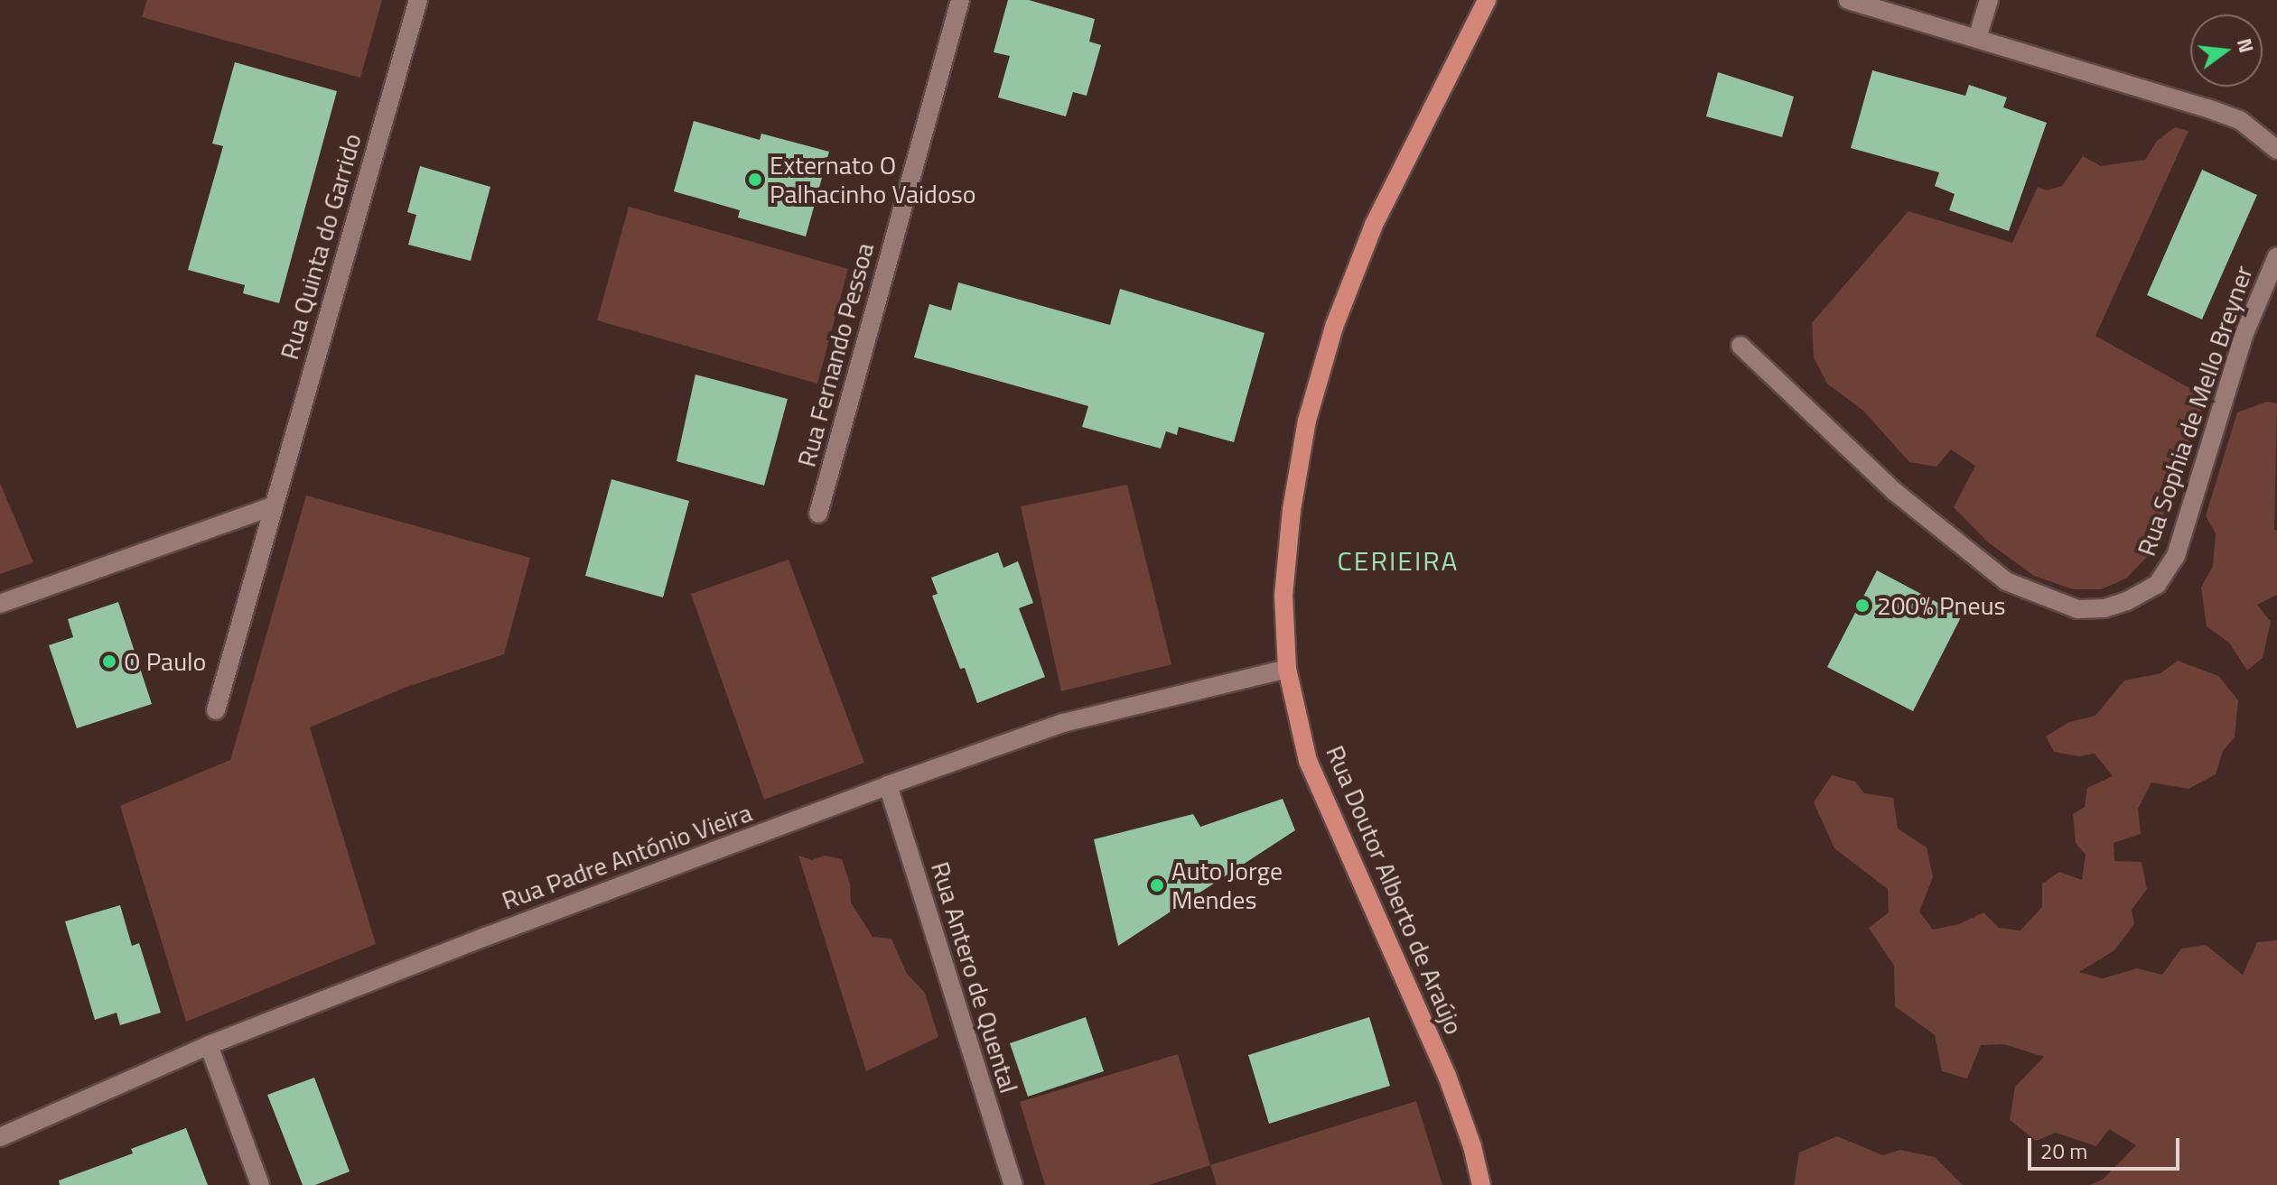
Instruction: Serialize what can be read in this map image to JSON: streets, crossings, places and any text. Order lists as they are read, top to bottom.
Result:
{
  "streets": {
    "main road": ["Rua Doutor Alberto de Araújo"],
    "street": [
      "Rua Quinta do Garrido",
      "Rua Fernando Pessoa",
      "Rua Sophia de Mello Breyner",
      "Rua Padre António Vieira",
      "Rua Antero de Quental"
    ]
  },
  "crossings": [
    ["Rua Padre António Vieira", "Rua Doutor Alberto de Araújo"],
    ["Rua Padre António Vieira", "Rua Antero de Quental"]
  ],
  "districts": ["CERIEIRA"],
  "places": [
    "Externato O Palhacinho Vaidoso",
    "200% Pneus",
    "O Paulo",
    "Auto Jorge Mendes"
  ],
  "scale_bar": "20 m",
  "north": "right"
}
